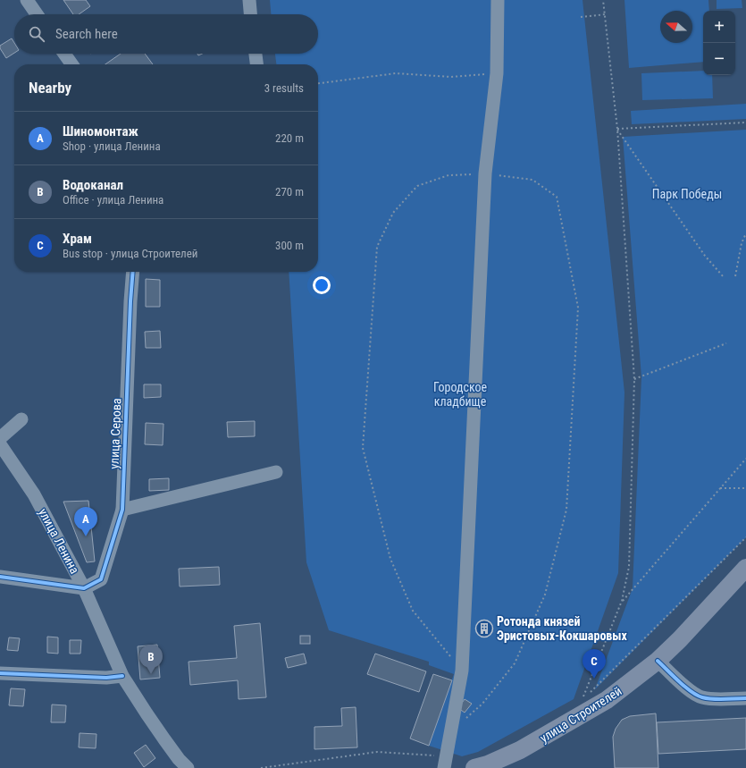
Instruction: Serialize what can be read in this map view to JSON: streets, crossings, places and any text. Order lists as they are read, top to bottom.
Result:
{
  "streets": {
    "main road": ["улица Строителей"],
    "street": ["улица Серова", "улица Ленина"]
  },
  "crossings": [
    ["улица Серова", "улица Ленина"]
  ],
  "parks": ["Парк Победы", "Городское кладбище"],
  "places": {
    "building": ["Ротонда князей Эристовых-Кокшаровых"]
  },
  "north": "left",
  "page": {
    "map_buttons": ["+", "−"],
    "search": "Search here",
    "heading": ["Nearby", "3 results"],
    "list": [
      {
        "mark": "A",
        "name": "Шиномонтаж",
        "note": "Shop · улица Ленина",
        "value": "220 m"
      },
      {
        "mark": "B",
        "name": "Водоканал",
        "note": "Office · улица Ленина",
        "value": "270 m"
      },
      {
        "mark": "C",
        "name": "Храм",
        "note": "Bus stop · улица Строителей",
        "value": "300 m"
      }
    ],
    "pins": ["A", "B", "C"]
  }
}
